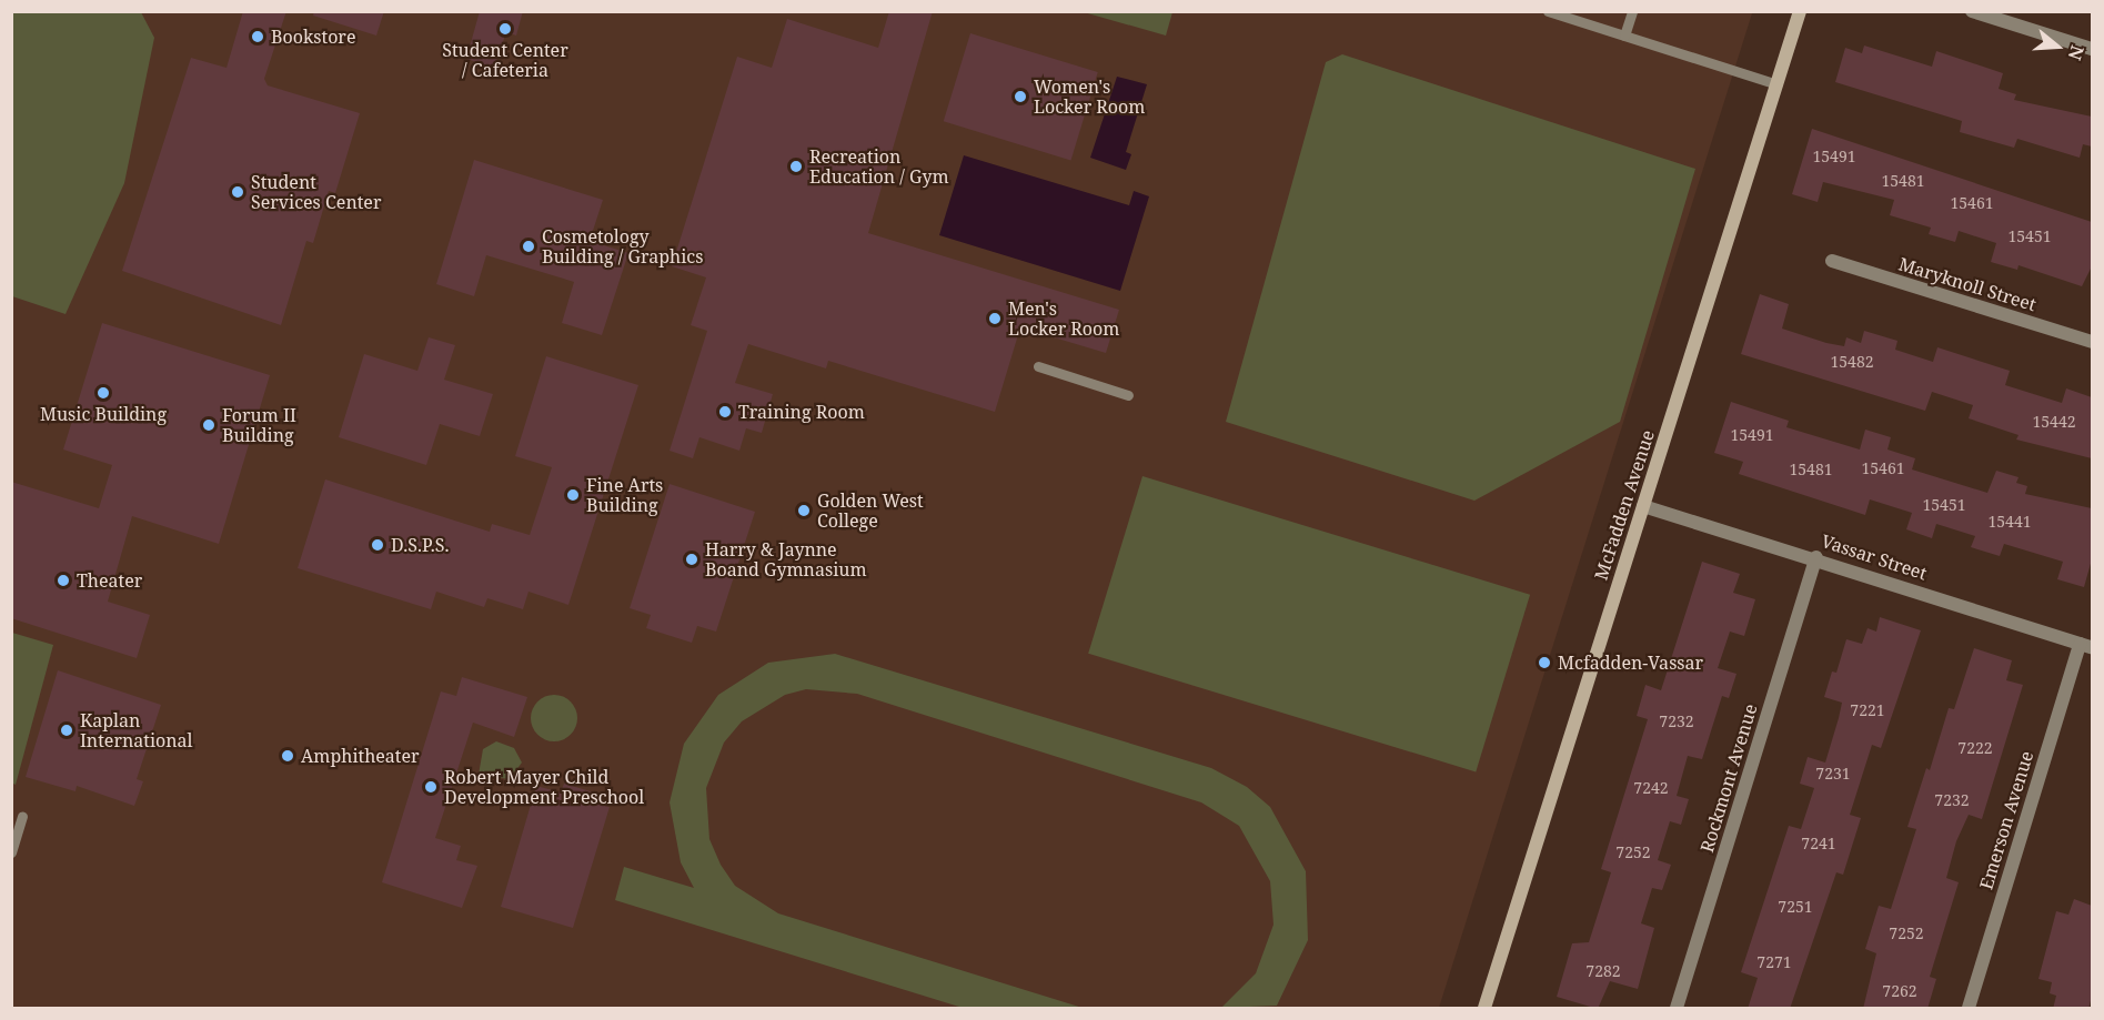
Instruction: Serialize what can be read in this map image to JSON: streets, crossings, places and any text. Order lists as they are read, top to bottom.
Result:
{
  "streets": {
    "street": [
      "Maryknoll Street",
      "McFadden Avenue",
      "Vassar Street",
      "Rockmont Avenue",
      "Emerson Avenue"
    ]
  },
  "crossings": [
    ["McFadden Avenue", "Vassar Street"],
    ["Vassar Street", "Rockmont Avenue"],
    ["Vassar Street", "Emerson Avenue"]
  ],
  "places": [
    "Student Center / Cafeteria",
    "Bookstore",
    "Women's Locker Room",
    "Recreation Education / Gym",
    "Student Services Center",
    "Cosmetology Building / Graphics",
    "Men's Locker Room",
    "Music Building",
    "Training Room",
    "Forum II Building",
    "Fine Arts Building",
    "Golden West College",
    "D.S.P.S.",
    "Harry & Jaynne Boand Gymnasium",
    "Theater",
    "Mcfadden-Vassar",
    "Kaplan International",
    "Amphitheater",
    "Robert Mayer Child Development Preschool"
  ],
  "house_numbers": [
    "15491",
    "15481",
    "15461",
    "15451",
    "15482",
    "15442",
    "15491",
    "15461",
    "15481",
    "15451",
    "15441",
    "7221",
    "7232",
    "7222",
    "7231",
    "7242",
    "7232",
    "7241",
    "7252",
    "7251",
    "7252",
    "7271",
    "7282",
    "7262"
  ],
  "north": "right"
}
